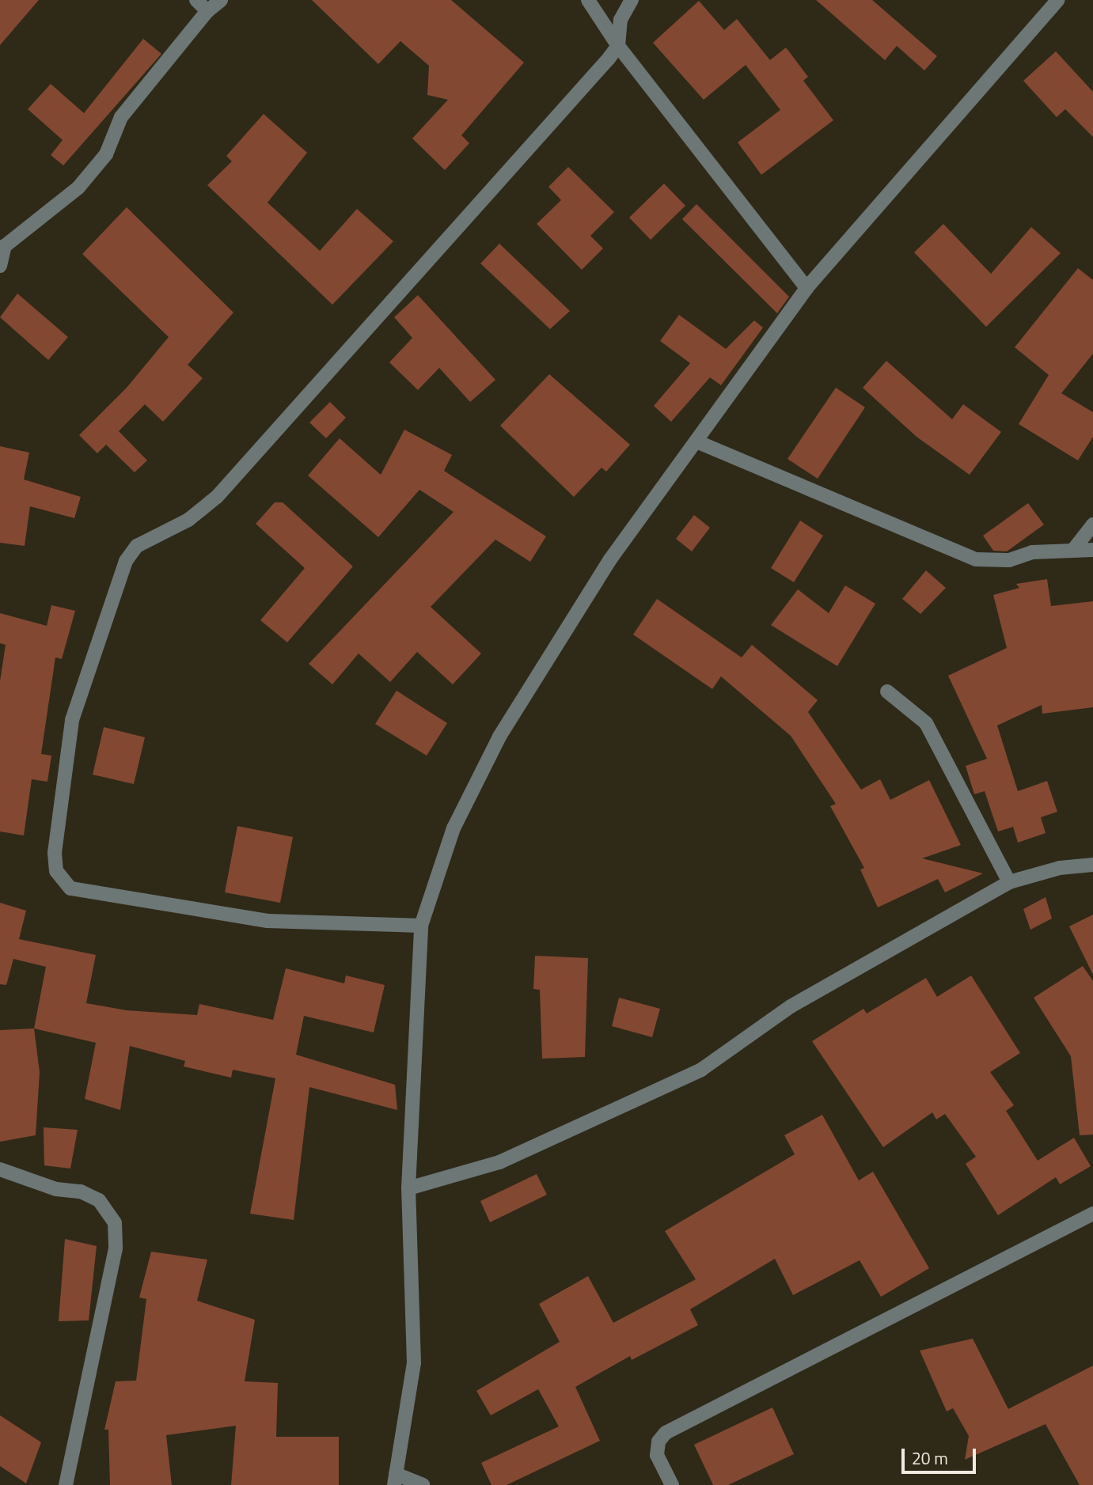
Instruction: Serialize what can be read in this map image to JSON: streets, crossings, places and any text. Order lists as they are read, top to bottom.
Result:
{
  "scale_bar": "20 m"
}
